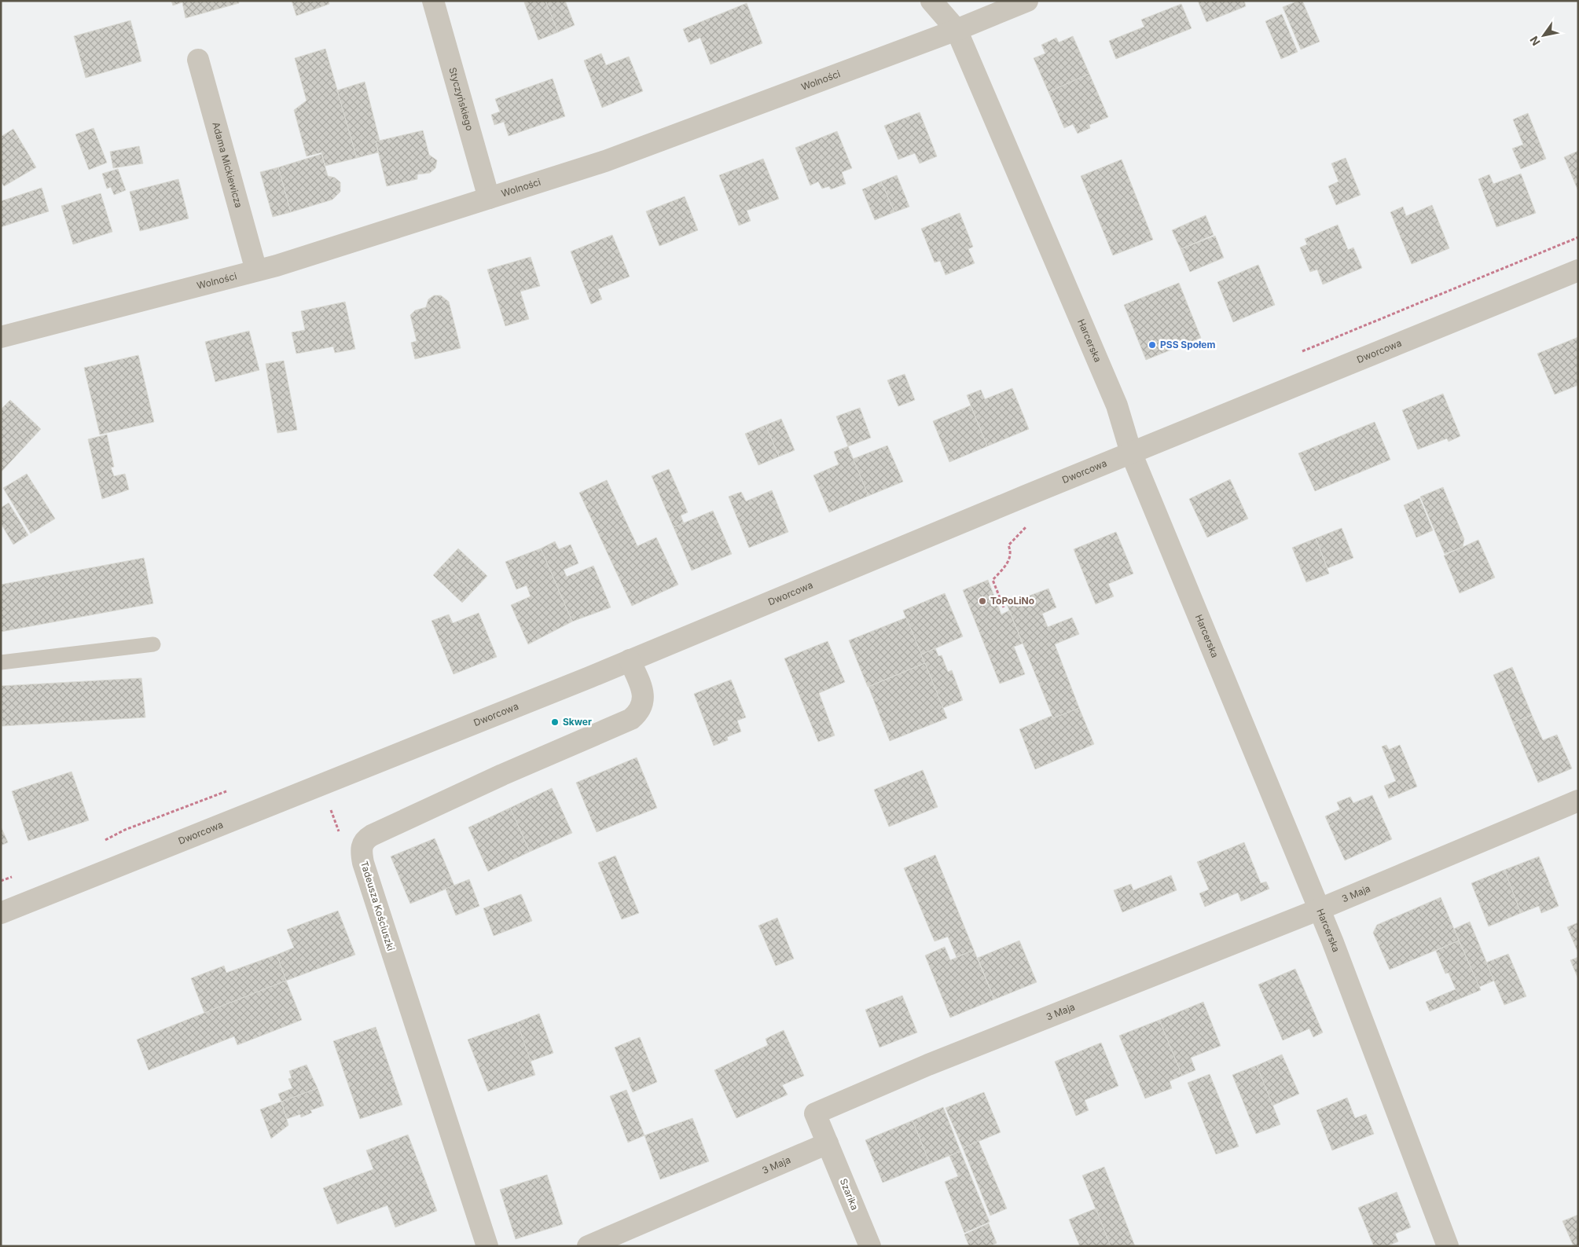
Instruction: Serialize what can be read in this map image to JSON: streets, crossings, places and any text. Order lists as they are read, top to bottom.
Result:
{
  "streets": {
    "street": [
      "Wolności",
      "Styczyńskiego",
      "Adama Mickiewicza",
      "Harcerska",
      "Dworcowa",
      "3 Maja",
      "Tadeusza Kościuszki",
      "Szarika"
    ]
  },
  "crossings": [
    ["Wolności", "Styczyńskiego"],
    ["Wolności", "Adama Mickiewicza"],
    ["Wolności", "Harcerska"],
    ["Harcerska", "Dworcowa"],
    ["Harcerska", "3 Maja"],
    ["Dworcowa", "Tadeusza Kościuszki"],
    ["3 Maja", "Szarika"]
  ],
  "places": ["PSS Społem", "ToPoLiNo", "Skwer"],
  "north": "bottom left"
}
